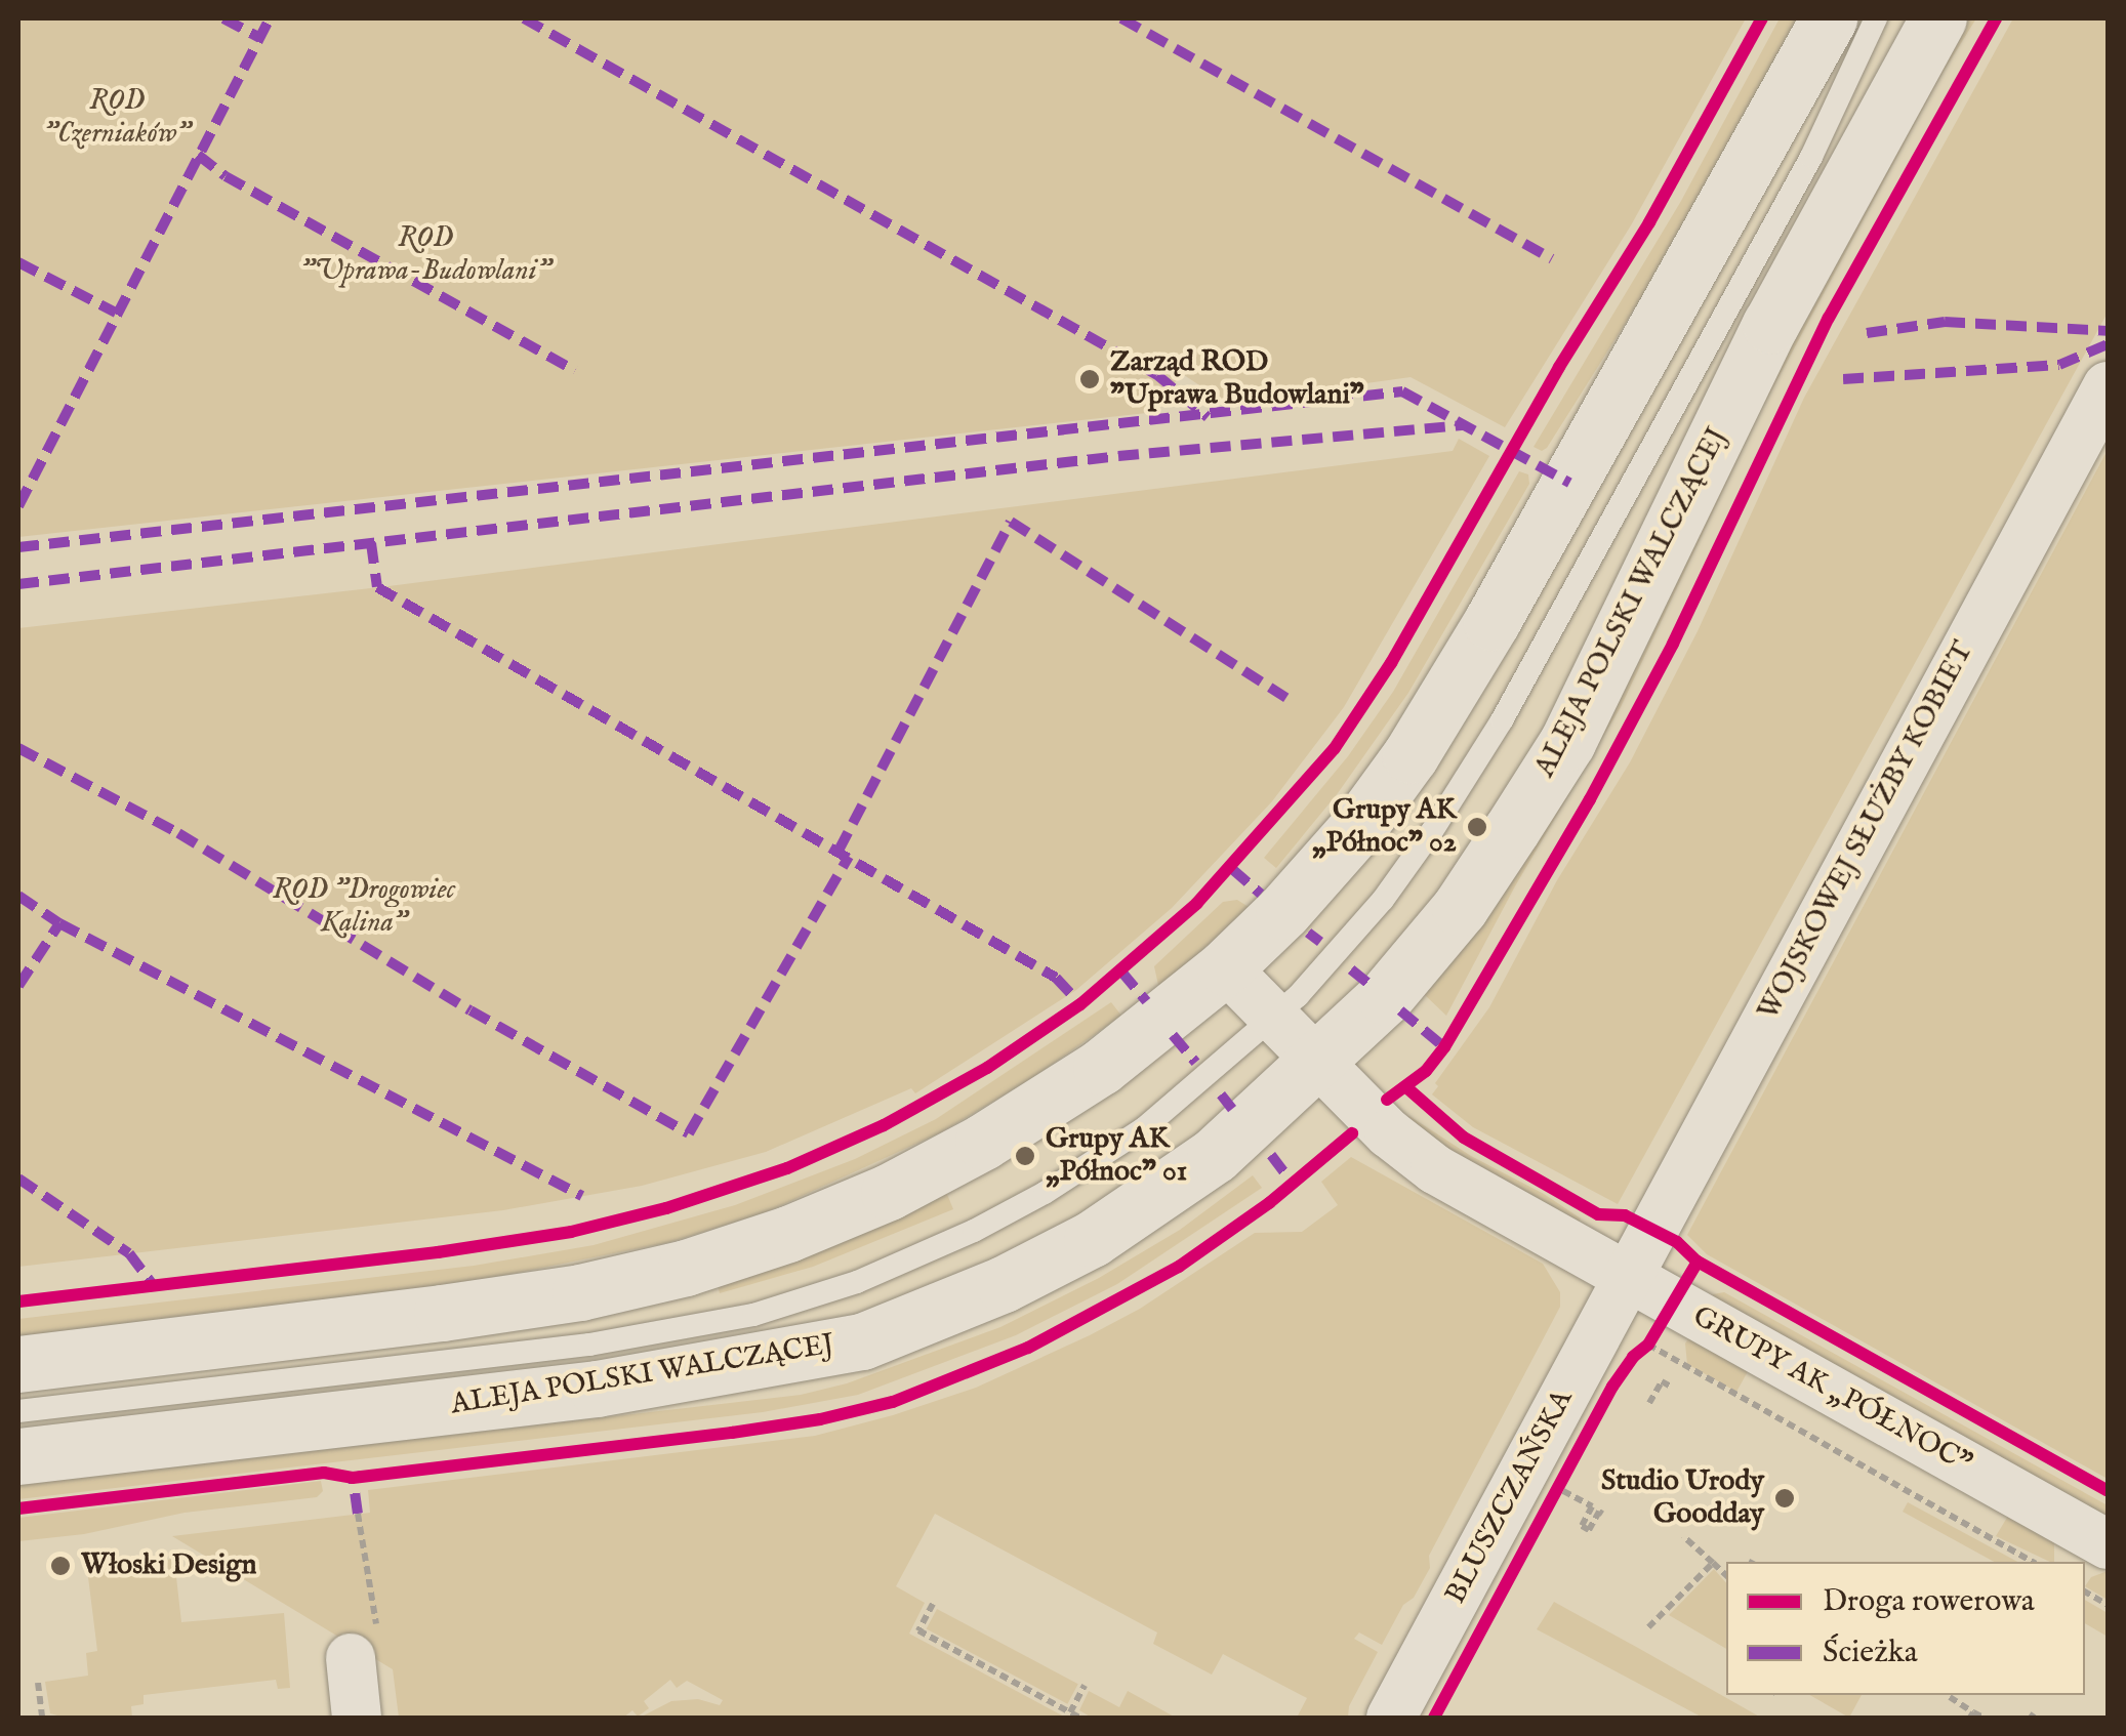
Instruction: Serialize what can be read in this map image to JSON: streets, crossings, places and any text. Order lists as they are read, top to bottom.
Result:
{
  "streets": {
    "main road": ["ALEJA POLSKI WALCZĄCEJ"],
    "street": ["WOJSKOWEJ SŁUŻBY KOBIET", "GRUPY AK „PÓŁNOC”", "BLUSZCZAŃSKA"]
  },
  "crossings": [
    ["ALEJA POLSKI WALCZĄCEJ", "GRUPY AK „PÓŁNOC”"],
    ["WOJSKOWEJ SŁUŻBY KOBIET", "GRUPY AK „PÓŁNOC”"],
    ["WOJSKOWEJ SŁUŻBY KOBIET", "BLUSZCZAŃSKA"],
    ["GRUPY AK „PÓŁNOC”", "BLUSZCZAŃSKA"]
  ],
  "parks": ["ROD \"Czerniaków\"", "ROD \"Uprawa-Budowlani\"", "ROD \"Drogowiec Kalina\""],
  "places": [
    "Zarząd ROD \"Uprawa Budowlani\"",
    "Grupy AK „Północ” 02",
    "Grupy AK „Północ” 01",
    "Studio Urody Goodday",
    "Włoski Design"
  ],
  "legend": ["Droga rowerowa", "Ścieżka"]
}
